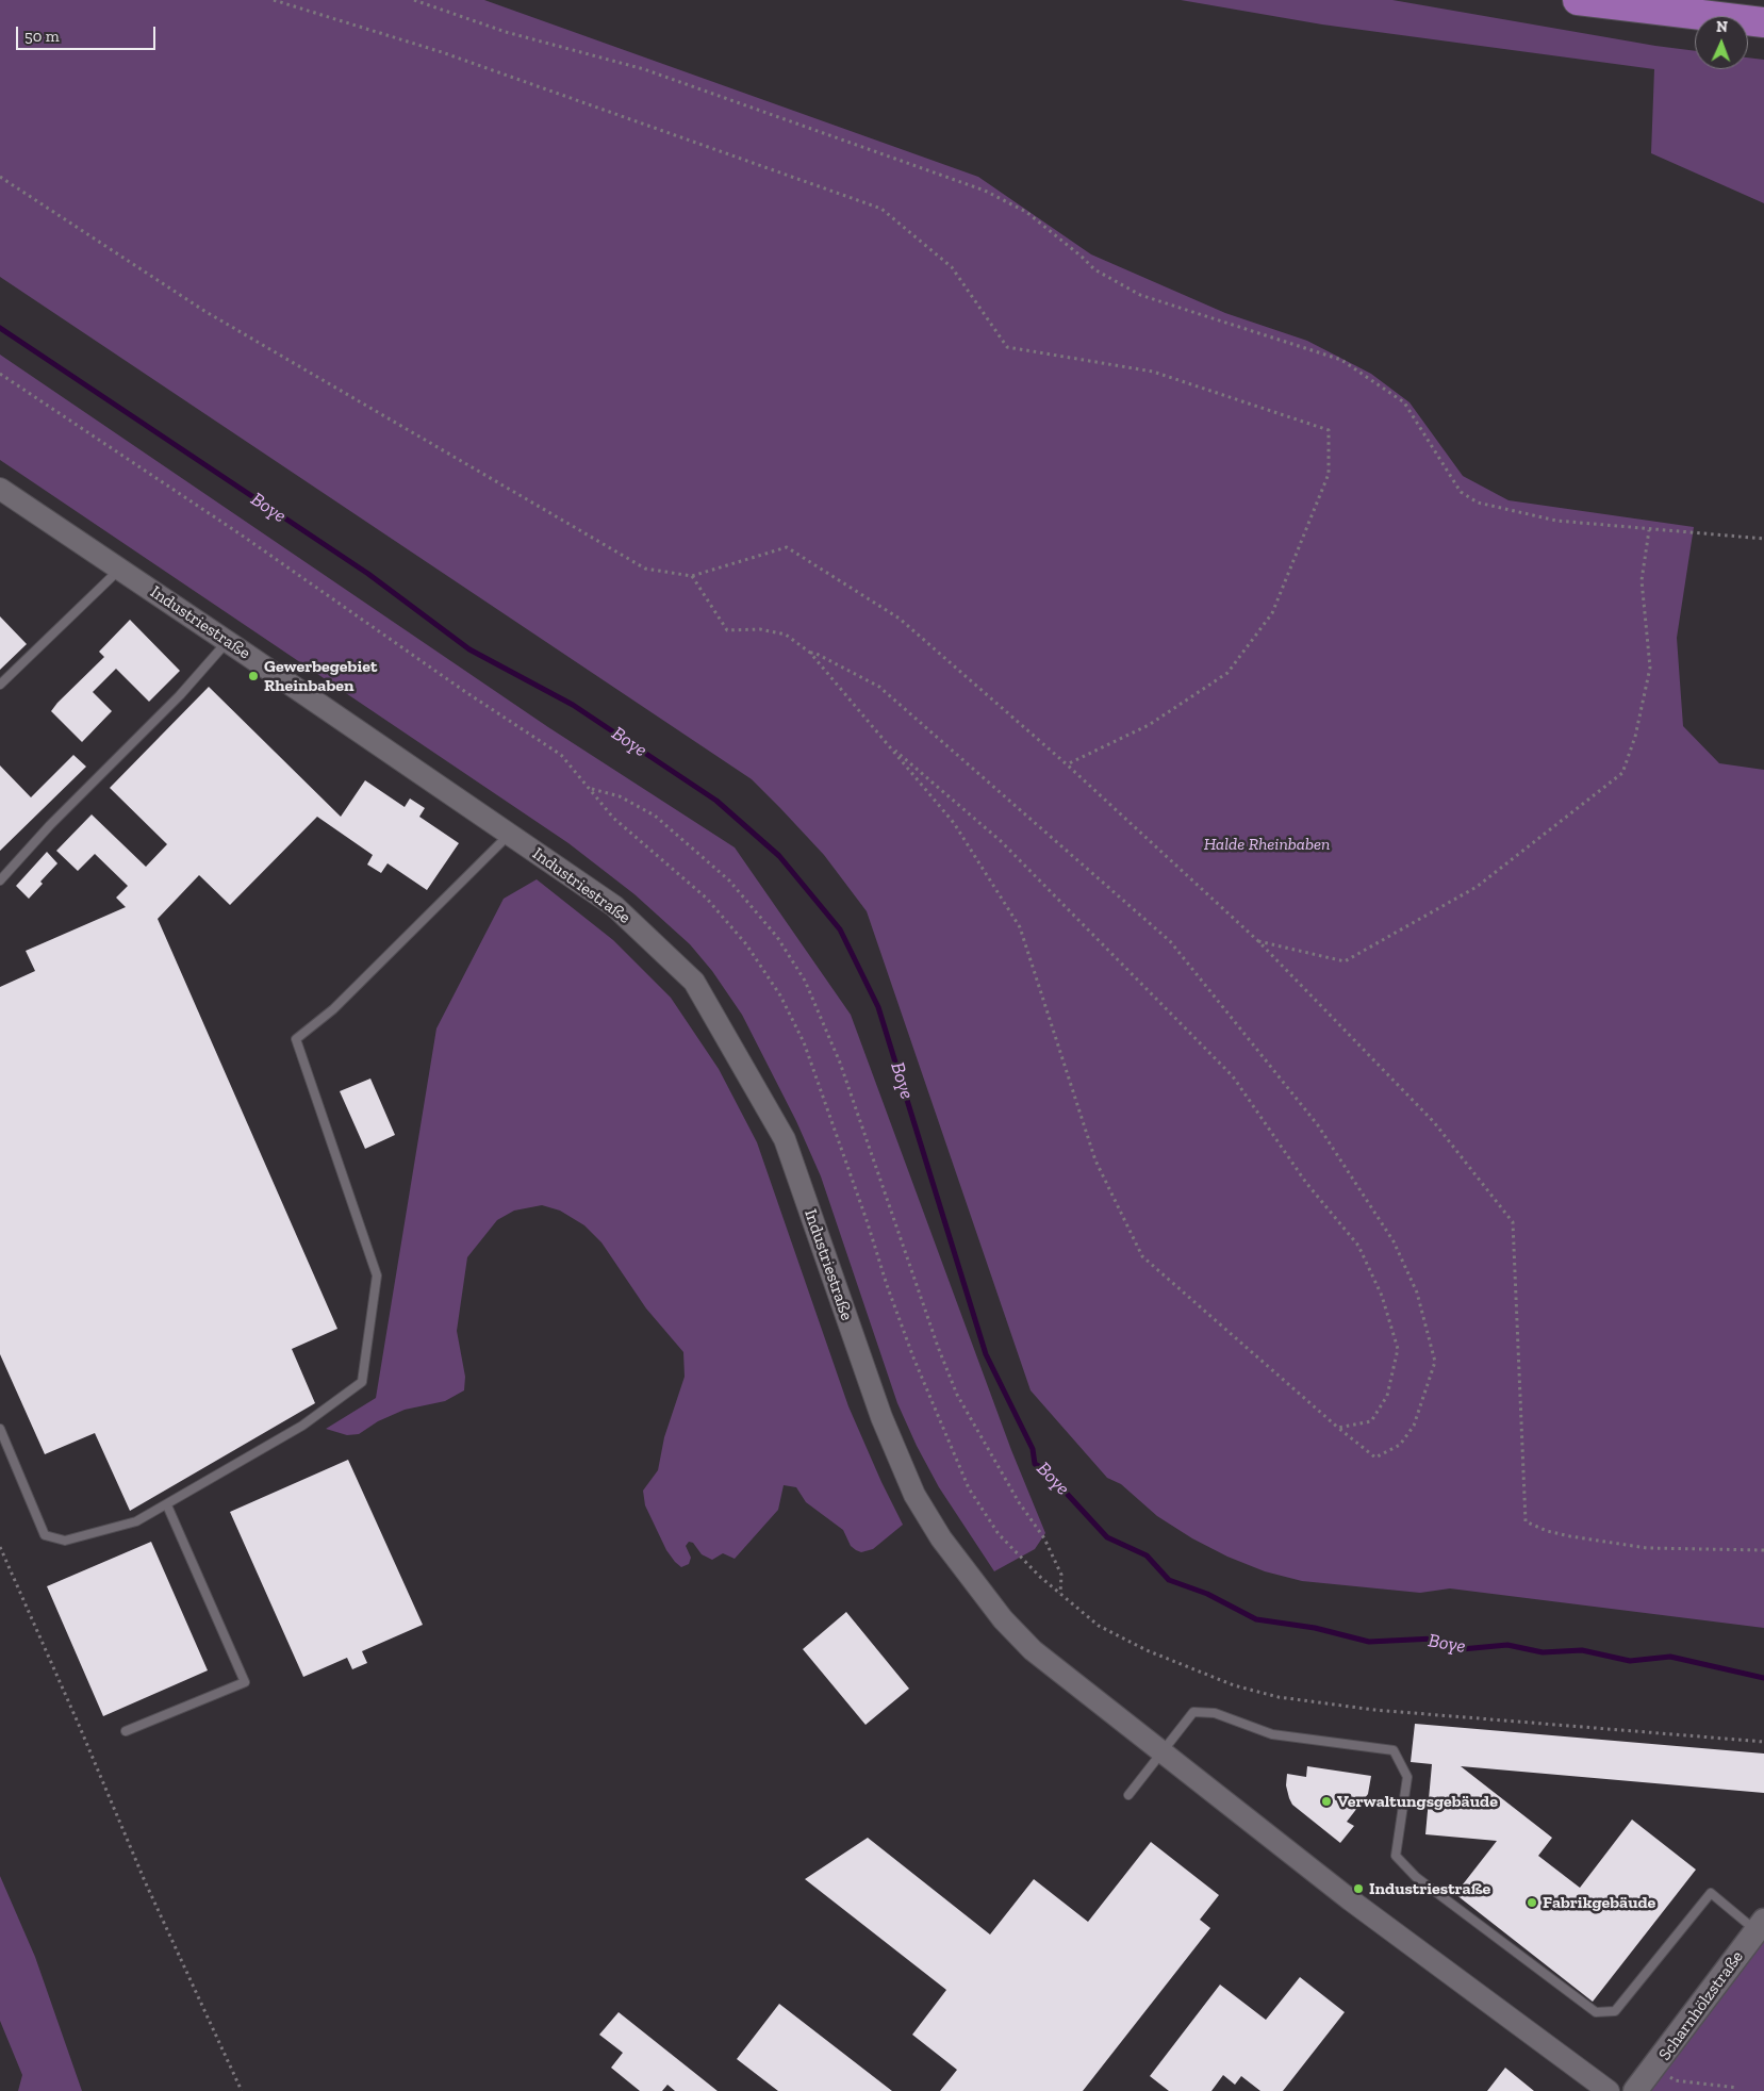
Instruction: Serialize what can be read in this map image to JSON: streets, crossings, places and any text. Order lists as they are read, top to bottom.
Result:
{
  "streets": {
    "main road": ["Scharnhölzstraße"],
    "street": ["Industriestraße"]
  },
  "water": ["Boye"],
  "parks": ["Halde Rheinbaben"],
  "places": [
    "Gewerbegebiet Rheinbaben",
    "Verwaltungsgebäude",
    "Industriestraße",
    "Fabrikgebäude"
  ],
  "scale_bar": "50 m",
  "north": "top"
}
